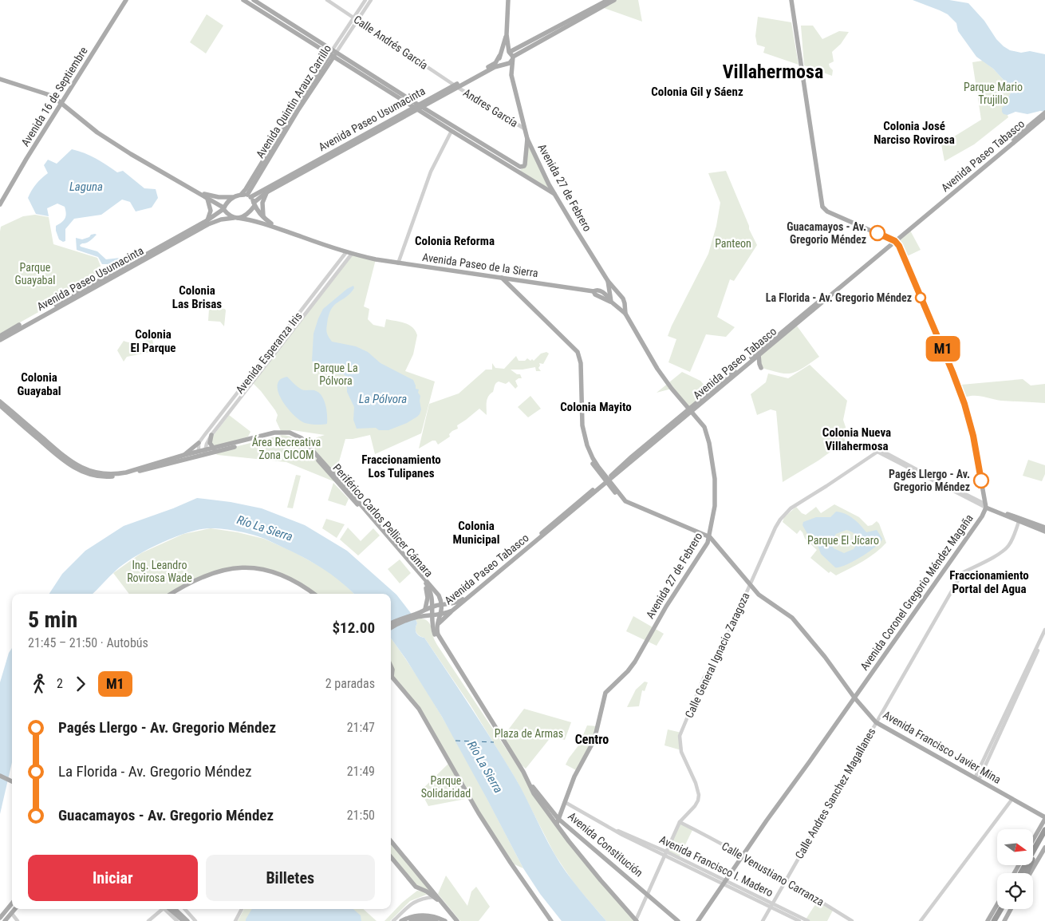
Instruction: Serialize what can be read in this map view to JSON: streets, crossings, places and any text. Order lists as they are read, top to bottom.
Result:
{
  "streets": {
    "main road": [
      "Avenida 16 de Septiembre",
      "Avenida Quintin Arauz Carrillo",
      "Avenida Paseo Usumacinta",
      "Avenida Paseo Tabasco",
      "Avenida 27 de Febrero",
      "Avenida Paseo de la Sierra",
      "Periférico Carlos Pellicer Cámara",
      "Avenida Coronel Gregorio Méndez Magaña",
      "Avenida Francisco Javier Mina",
      "Avenida Constitución"
    ],
    "street": [
      "Calle Andrés García",
      "Andres García",
      "Avenida Esperanza Iris",
      "Calle General Ignacio Zaragoza",
      "Calle Andres Sanchez Magallanes",
      "Avenida Francisco I. Madero",
      "Calle Venustiano Carranza"
    ]
  },
  "crossings": [
    ["Calle Andrés García", "Avenida Quintin Arauz Carrillo"],
    ["Calle Andrés García", "Andres García"],
    ["Calle Andrés García", "Avenida Paseo Usumacinta"],
    ["Avenida Quintin Arauz Carrillo", "Avenida Paseo Usumacinta"],
    ["Avenida Quintin Arauz Carrillo", "Avenida Paseo de la Sierra"],
    ["Andres García", "Avenida Paseo Usumacinta"],
    ["Andres García", "Avenida 27 de Febrero"],
    ["Avenida Paseo Usumacinta", "Avenida 27 de Febrero"],
    ["Avenida Paseo Usumacinta", "Avenida Paseo de la Sierra"],
    ["Avenida Paseo Tabasco", "Avenida 27 de Febrero"],
    ["Avenida Paseo Tabasco", "Periférico Carlos Pellicer Cámara"],
    ["Avenida Paseo Tabasco", "Avenida Francisco Javier Mina"],
    ["Avenida 27 de Febrero", "Avenida Paseo de la Sierra"],
    ["Avenida 27 de Febrero", "Avenida Francisco Javier Mina"],
    ["Avenida 27 de Febrero", "Avenida Constitución"],
    ["Avenida 27 de Febrero", "Avenida Francisco I. Madero"],
    ["Avenida Paseo de la Sierra", "Avenida Esperanza Iris"],
    ["Avenida Paseo de la Sierra", "Avenida Francisco Javier Mina"],
    ["Avenida Esperanza Iris", "Periférico Carlos Pellicer Cámara"],
    ["Avenida Coronel Gregorio Méndez Magaña", "Avenida Francisco Javier Mina"],
    ["Avenida Coronel Gregorio Méndez Magaña", "Avenida Francisco I. Madero"],
    ["Avenida Coronel Gregorio Méndez Magaña", "Calle Venustiano Carranza"],
    ["Calle General Ignacio Zaragoza", "Avenida Francisco Javier Mina"],
    ["Calle General Ignacio Zaragoza", "Avenida Constitución"],
    ["Calle General Ignacio Zaragoza", "Avenida Francisco I. Madero"],
    ["Calle General Ignacio Zaragoza", "Calle Venustiano Carranza"],
    ["Avenida Francisco Javier Mina", "Calle Andres Sanchez Magallanes"],
    ["Calle Andres Sanchez Magallanes", "Avenida Francisco I. Madero"],
    ["Calle Andres Sanchez Magallanes", "Calle Venustiano Carranza"]
  ],
  "districts": [
    "Villahermosa",
    "Colonia Gil y Sáenz",
    "Colonia José Narciso Rovirosa",
    "Colonia Reforma",
    "Colonia Las Brisas",
    "Colonia El Parque",
    "Colonia Guayabal",
    "Colonia Mayito",
    "Colonia Nueva Villahermosa",
    "Fraccionamiento Los Tulipanes",
    "Colonia Municipal",
    "Fraccionamiento Portal del Agua",
    "Centro"
  ],
  "water": ["Laguna", "La Pólvora", "Río La Sierra"],
  "parks": [
    "Parque Mario Trujillo",
    "Panteon",
    "Parque Guayabal",
    "Parque La Pólvora",
    "Área Recreativa Zona CICOM",
    "Parque El Jícaro",
    "Ing. Leandro Rovirosa Wade",
    "Plaza de Armas",
    "Parque Solidaridad"
  ],
  "places": ["Guacamayos - Av. Gregorio Méndez", "La Florida - Av. Gregorio Méndez", "Pagés Llergo - Av. Gregorio Méndez"],
  "lines": ["bus line M1"],
  "north": "right",
  "page": {
    "on_map": "M1",
    "heading": ["5 min", "21:45 – 21:50 · Autobús", "$12.00"],
    "legs": ["2", "M1", "2 paradas"],
    "list": [
      {
        "name": "Pagés Llergo - Av. Gregorio Méndez",
        "value": "21:47"
      },
      {
        "name": "La Florida - Av. Gregorio Méndez",
        "value": "21:49"
      },
      {
        "name": "Guacamayos - Av. Gregorio Méndez",
        "value": "21:50"
      }
    ],
    "buttons": ["Iniciar", "Billetes"]
  }
}
